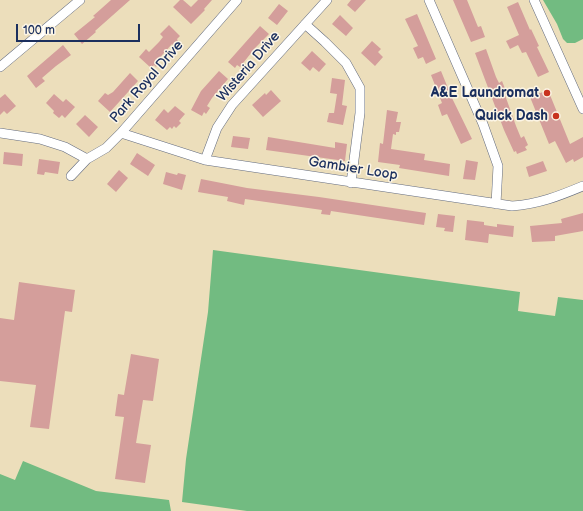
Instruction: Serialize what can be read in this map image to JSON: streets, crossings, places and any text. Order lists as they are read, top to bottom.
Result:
{
  "streets": {
    "street": ["Wisteria Drive", "Park Royal Drive", "Gambier Loop"]
  },
  "crossings": [
    ["Wisteria Drive", "Gambier Loop"],
    ["Park Royal Drive", "Gambier Loop"]
  ],
  "places": ["A&E Laundromat", "Quick Dash"],
  "scale_bar": "100 m"
}
